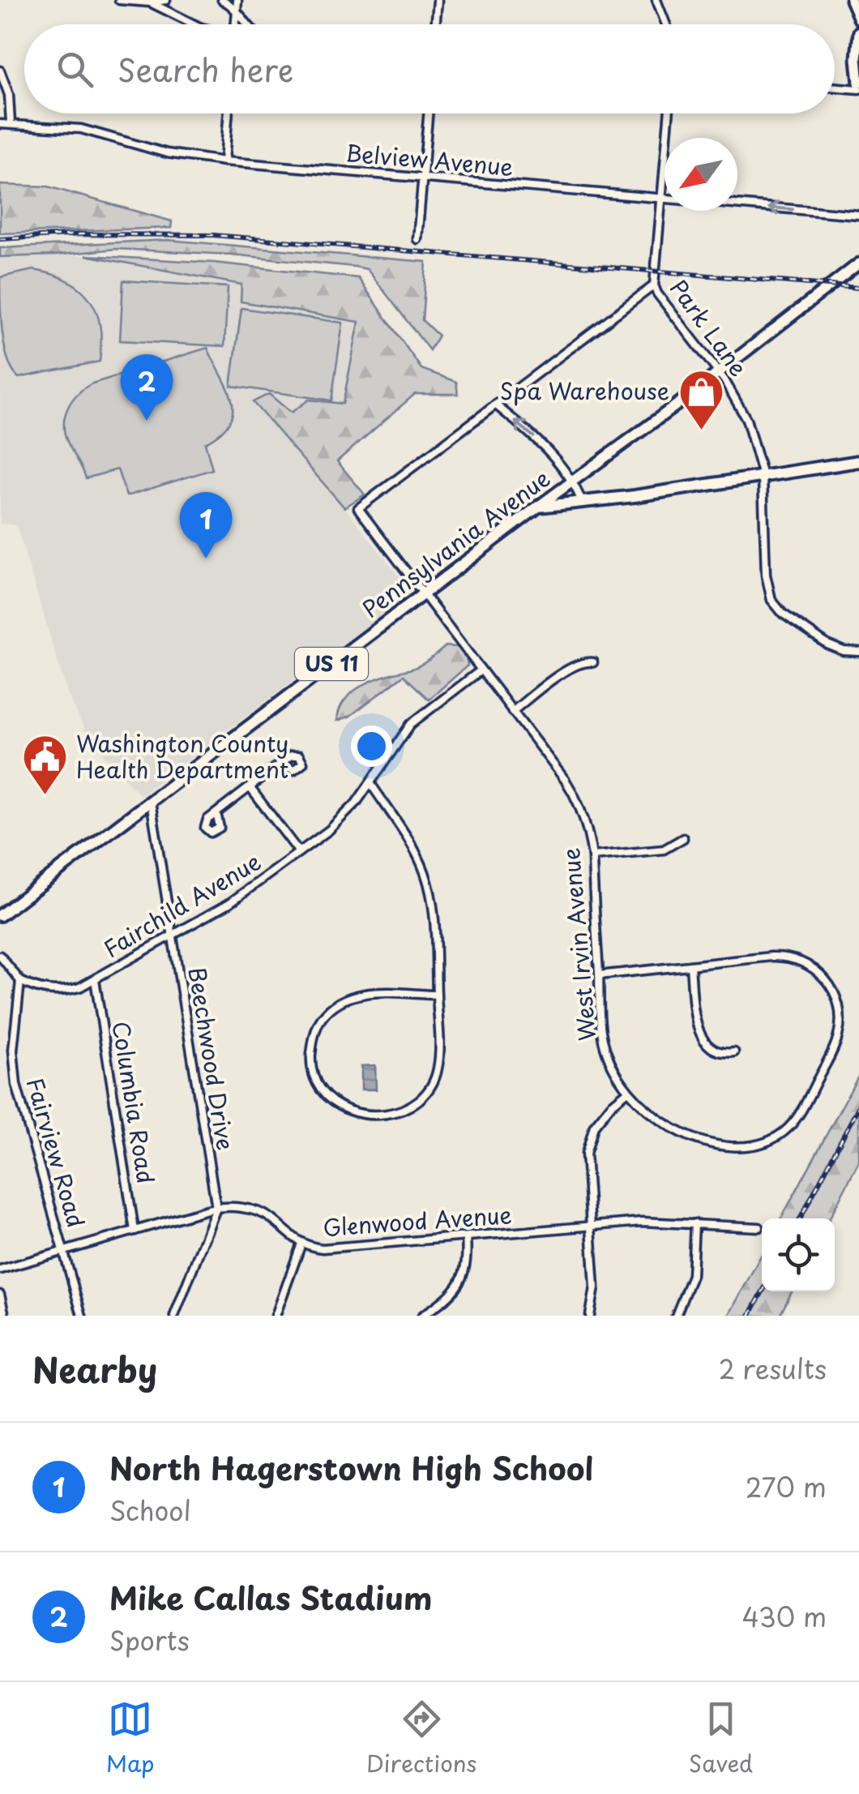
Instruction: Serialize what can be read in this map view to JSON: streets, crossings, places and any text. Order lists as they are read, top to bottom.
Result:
{
  "streets": {
    "main road": ["Pennsylvania Avenue", "US 11"],
    "street": [
      "Belview Avenue",
      "Park Lane",
      "Fairchild Avenue",
      "West Irvin Avenue",
      "Beechwood Drive",
      "Columbia Road",
      "Fairview Road",
      "Glenwood Avenue"
    ]
  },
  "crossings": [
    ["Belview Avenue", "Park Lane"],
    ["Park Lane", "Pennsylvania Avenue"],
    ["Pennsylvania Avenue", "West Irvin Avenue"],
    ["Pennsylvania Avenue", "Beechwood Drive"],
    ["Fairchild Avenue", "West Irvin Avenue"],
    ["Fairchild Avenue", "Beechwood Drive"],
    ["Fairchild Avenue", "Columbia Road"],
    ["Fairchild Avenue", "Fairview Road"],
    ["Beechwood Drive", "Glenwood Avenue"],
    ["Columbia Road", "Glenwood Avenue"],
    ["Fairview Road", "Glenwood Avenue"]
  ],
  "places": {
    "shop": ["Spa Warehouse"],
    "public building": ["Washington County Health Department"]
  },
  "north": "bottom left",
  "page": {
    "search": "Search here",
    "pins": ["2", "1"],
    "heading": ["Nearby", "2 results"],
    "list": [
      {
        "mark": "1",
        "name": "North Hagerstown High School",
        "note": "School",
        "value": "270 m"
      },
      {
        "mark": "2",
        "name": "Mike Callas Stadium",
        "note": "Sports",
        "value": "430 m"
      }
    ],
    "nav": ["Map", "Directions", "Saved"]
  }
}
